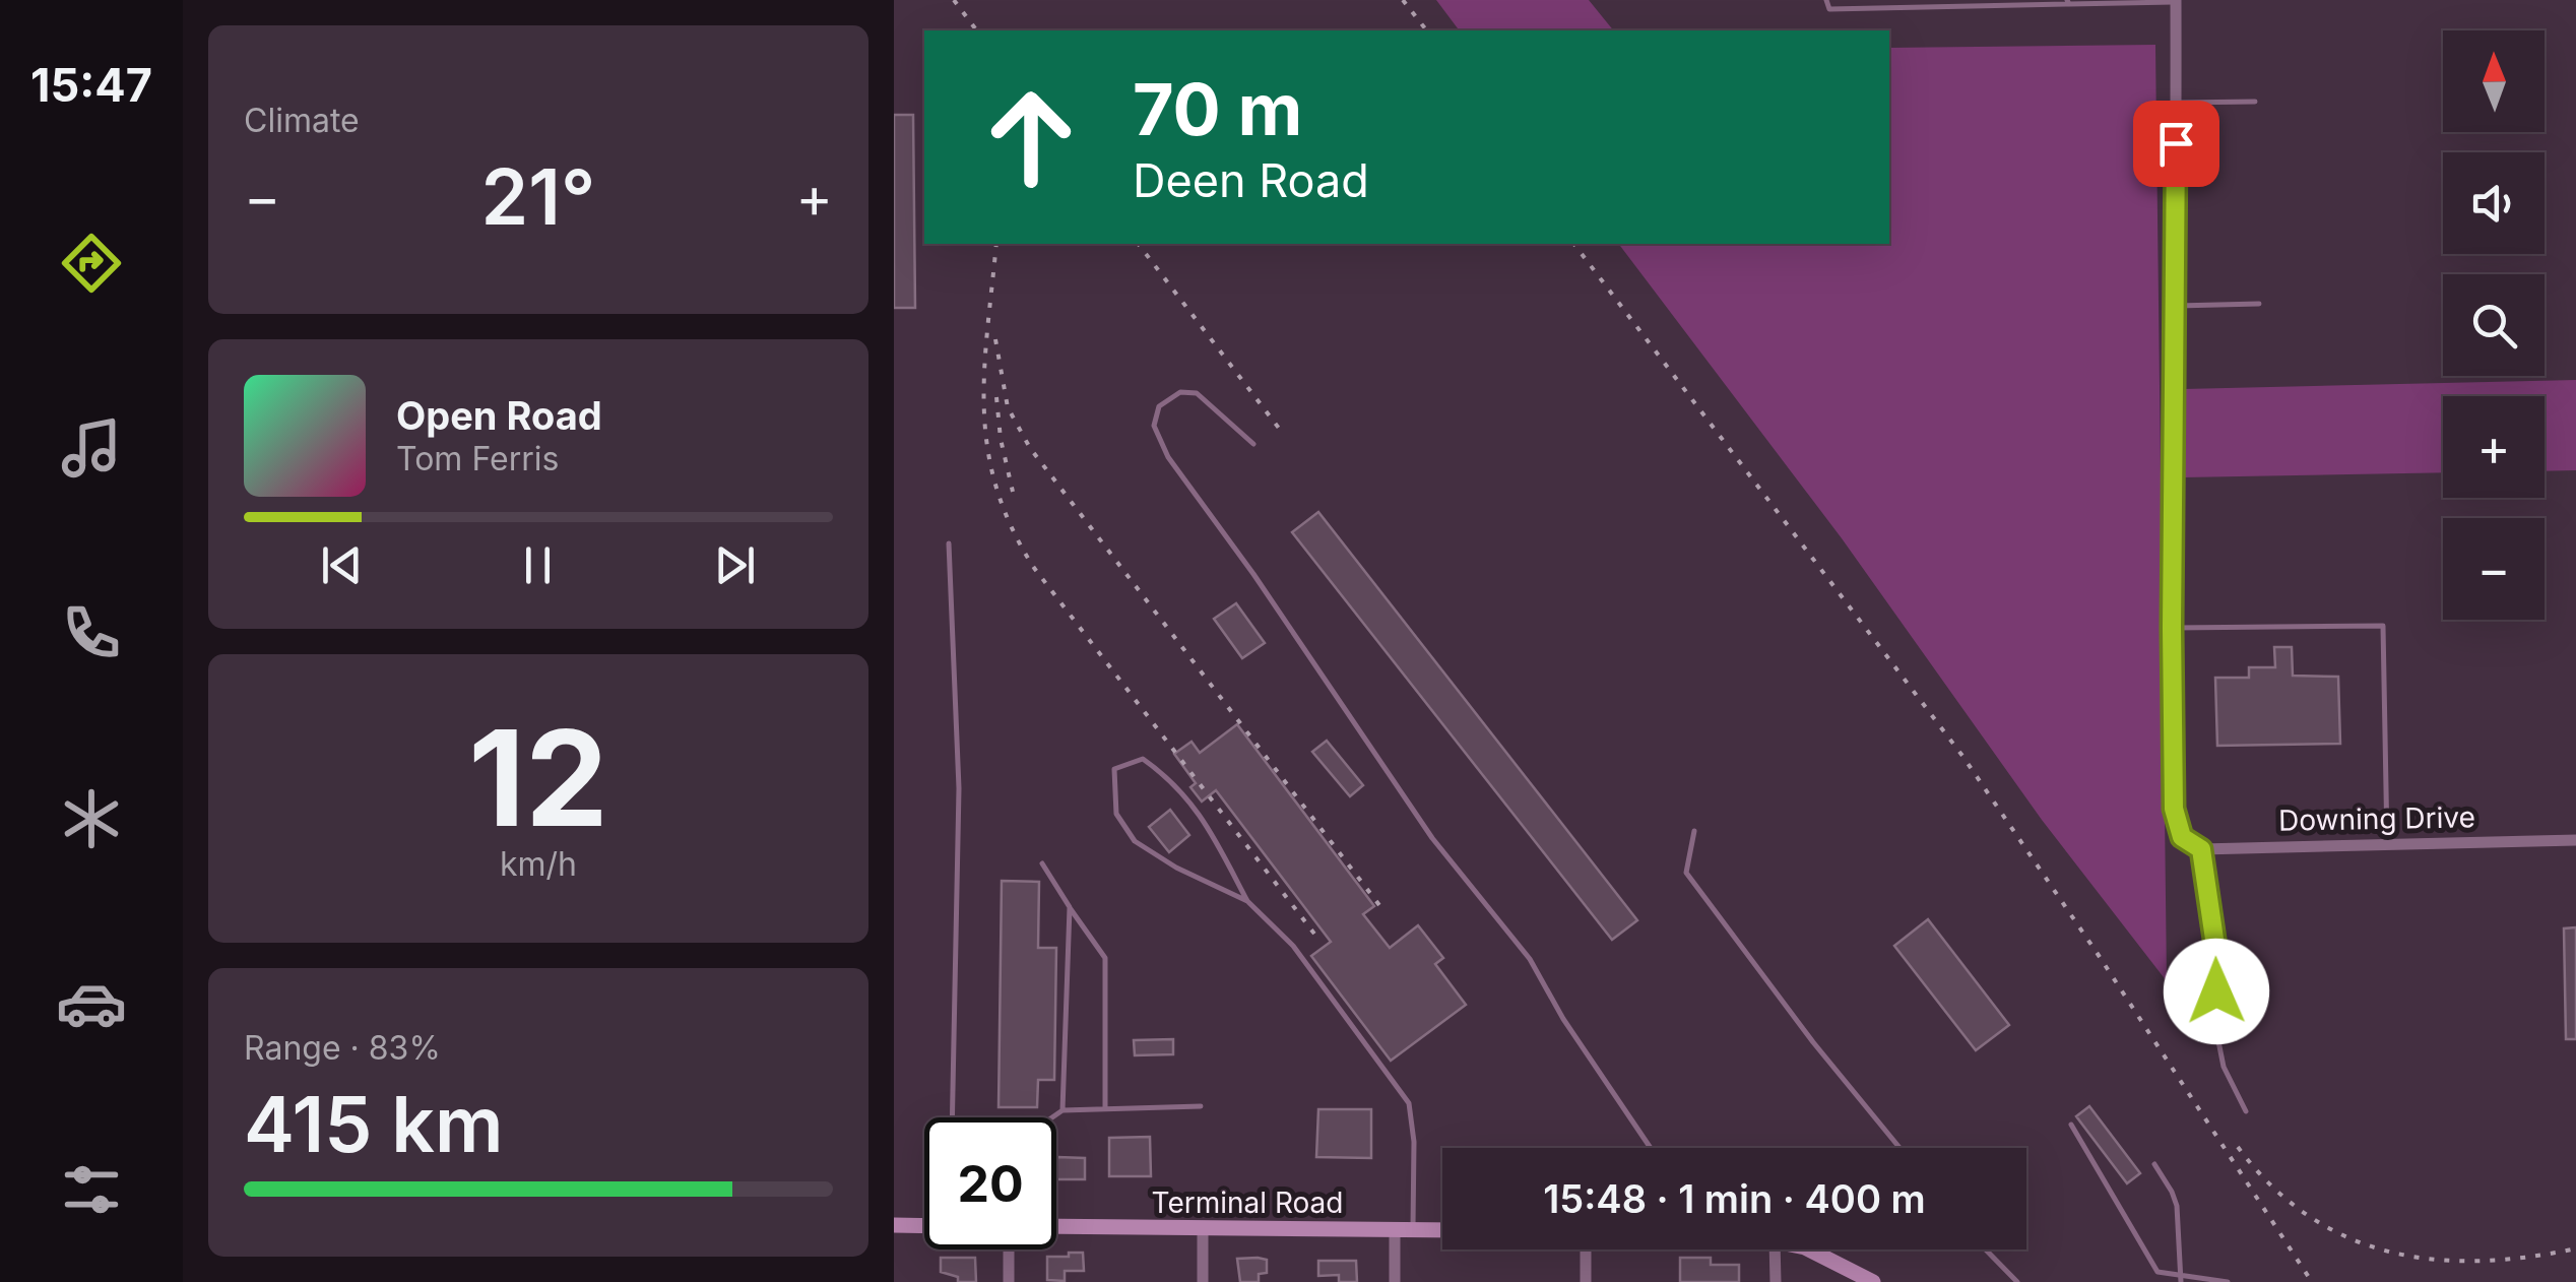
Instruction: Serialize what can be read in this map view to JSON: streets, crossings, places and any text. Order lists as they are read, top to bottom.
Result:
{
  "streets": {
    "main road": ["Terminal Road"],
    "street": ["Downing Drive"]
  },
  "north": "top",
  "page": {
    "tabs": "15:47",
    "tile": [
      "Climate",
      ["12", "km/h"],
      ["Range · 83%", "415 km"]
    ],
    "map_buttons": ["+", "−"],
    "turn": ["70 m", "Deen Road"],
    "heat": ["−", "21°", "+"],
    "song": ["Open Road", "Tom Ferris"],
    "limit": "20",
    "trip": "15:48 · 1 min · 400 m"
  }
}
